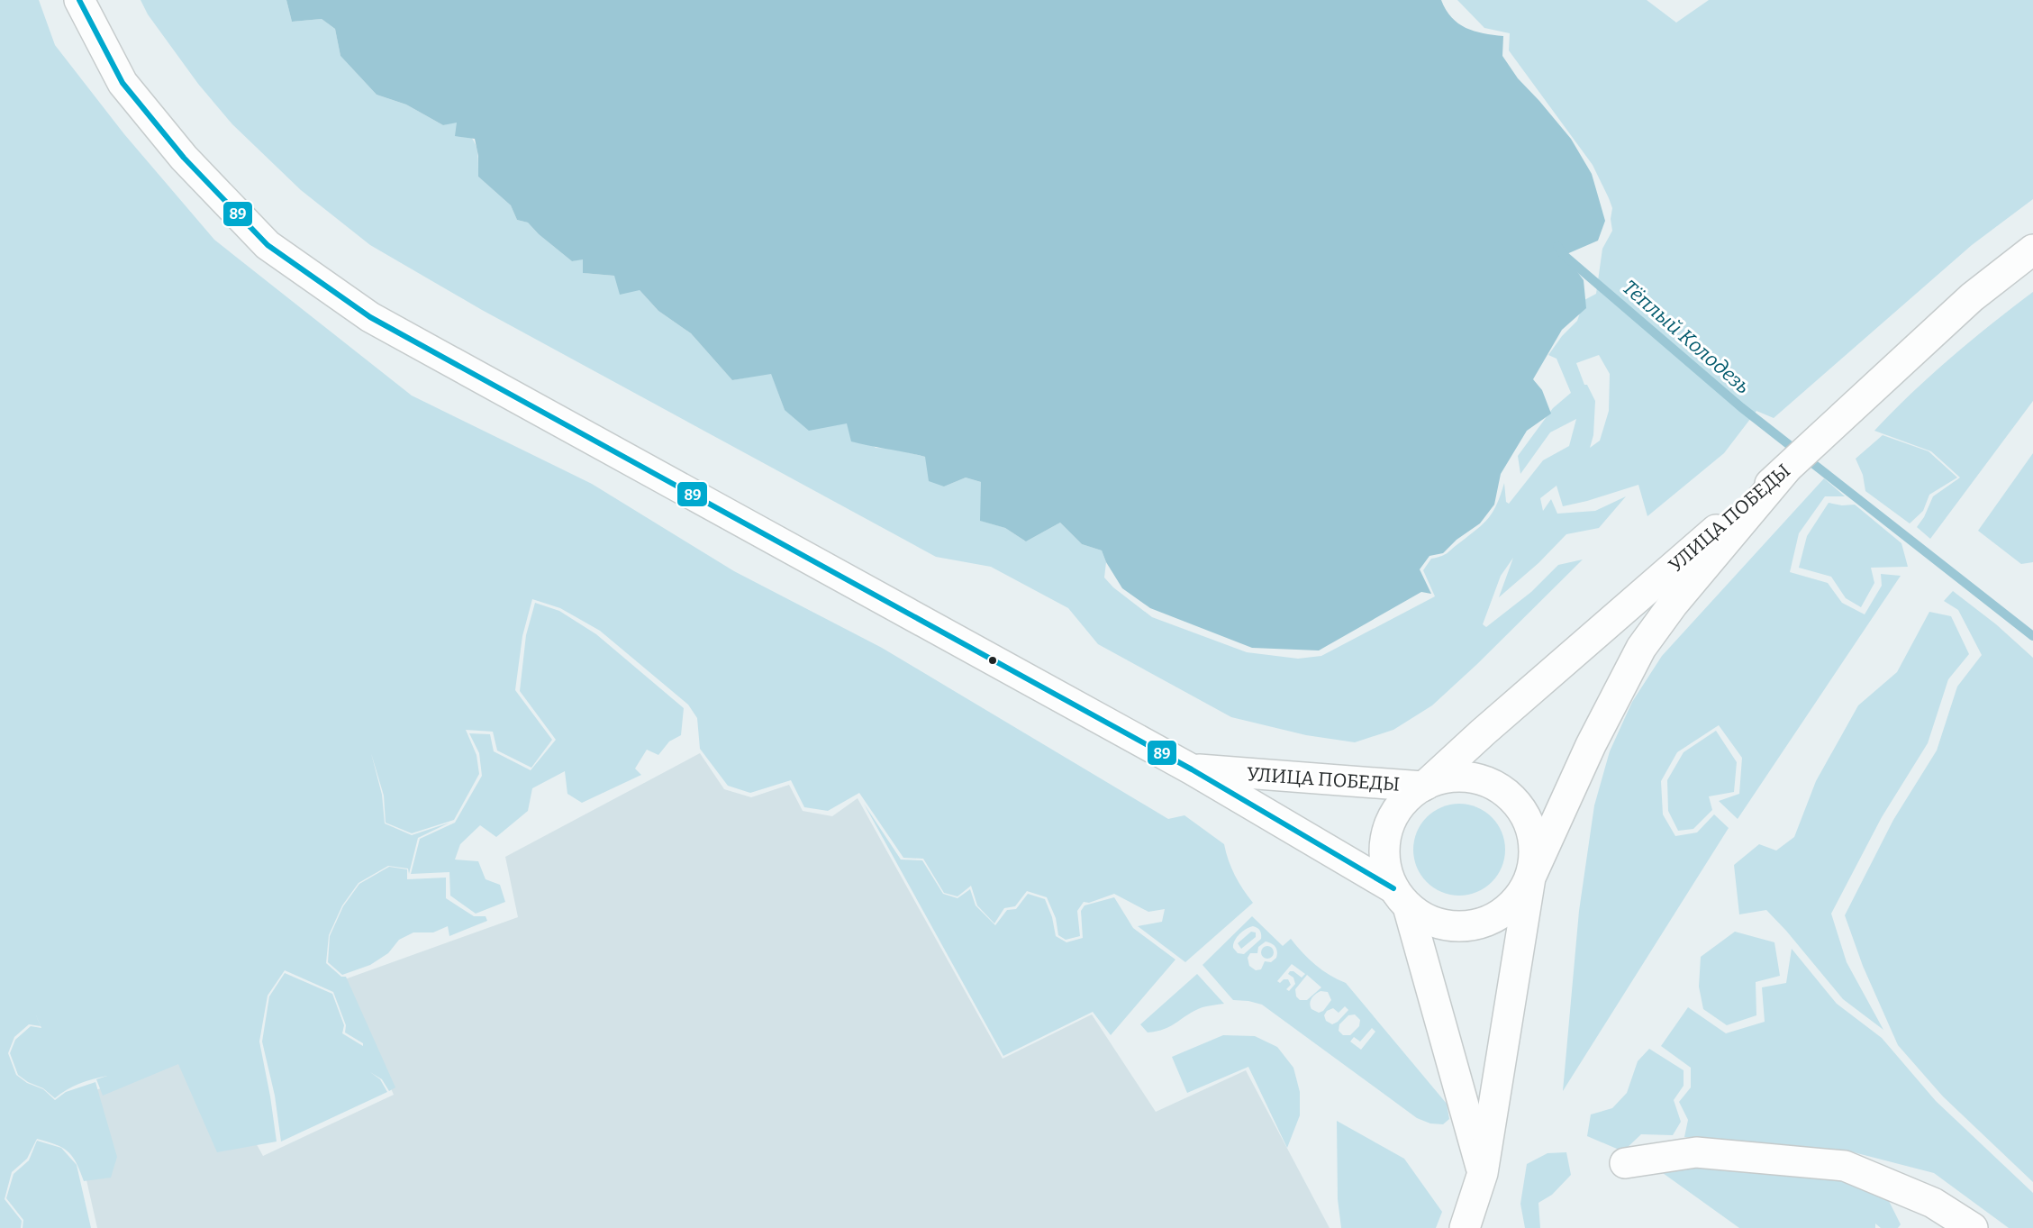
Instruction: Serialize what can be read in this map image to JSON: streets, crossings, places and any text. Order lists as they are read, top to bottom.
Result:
{
  "streets": {
    "main road": ["УЛИЦА ПОБЕДЫ"]
  },
  "water": ["Тёплый Колодезь"],
  "lines": ["transit line 89"]
}
